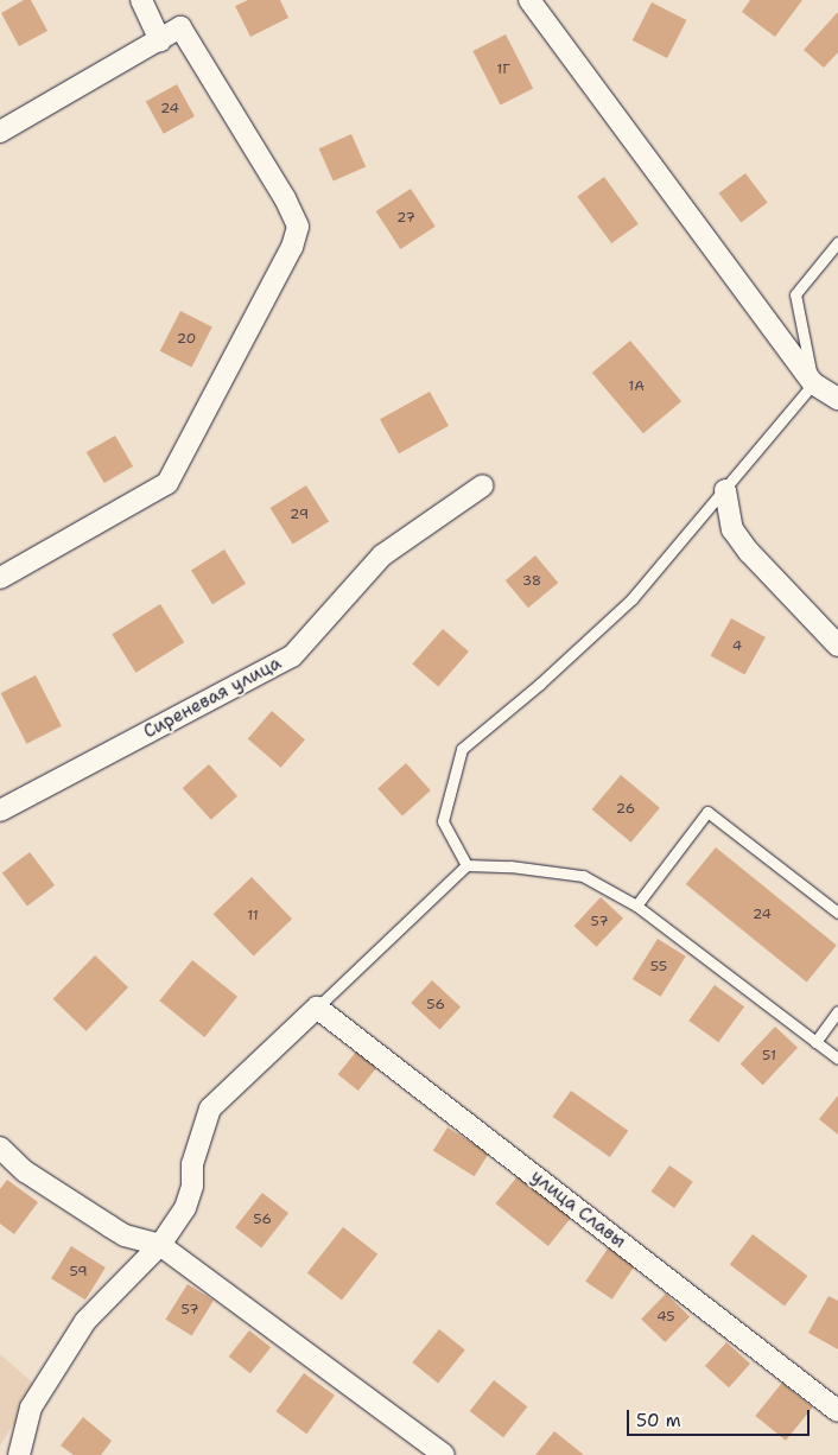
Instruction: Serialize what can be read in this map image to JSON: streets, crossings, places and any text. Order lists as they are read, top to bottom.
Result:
{
  "streets": {
    "street": ["Сиреневая улица", "улица Славы"]
  },
  "house_numbers": [
    "1Г",
    "24",
    "27",
    "20",
    "1А",
    "29",
    "38",
    "4",
    "26",
    "24",
    "11",
    "57",
    "55",
    "56",
    "51",
    "56",
    "59",
    "57",
    "45"
  ],
  "scale_bar": "50 m"
}
